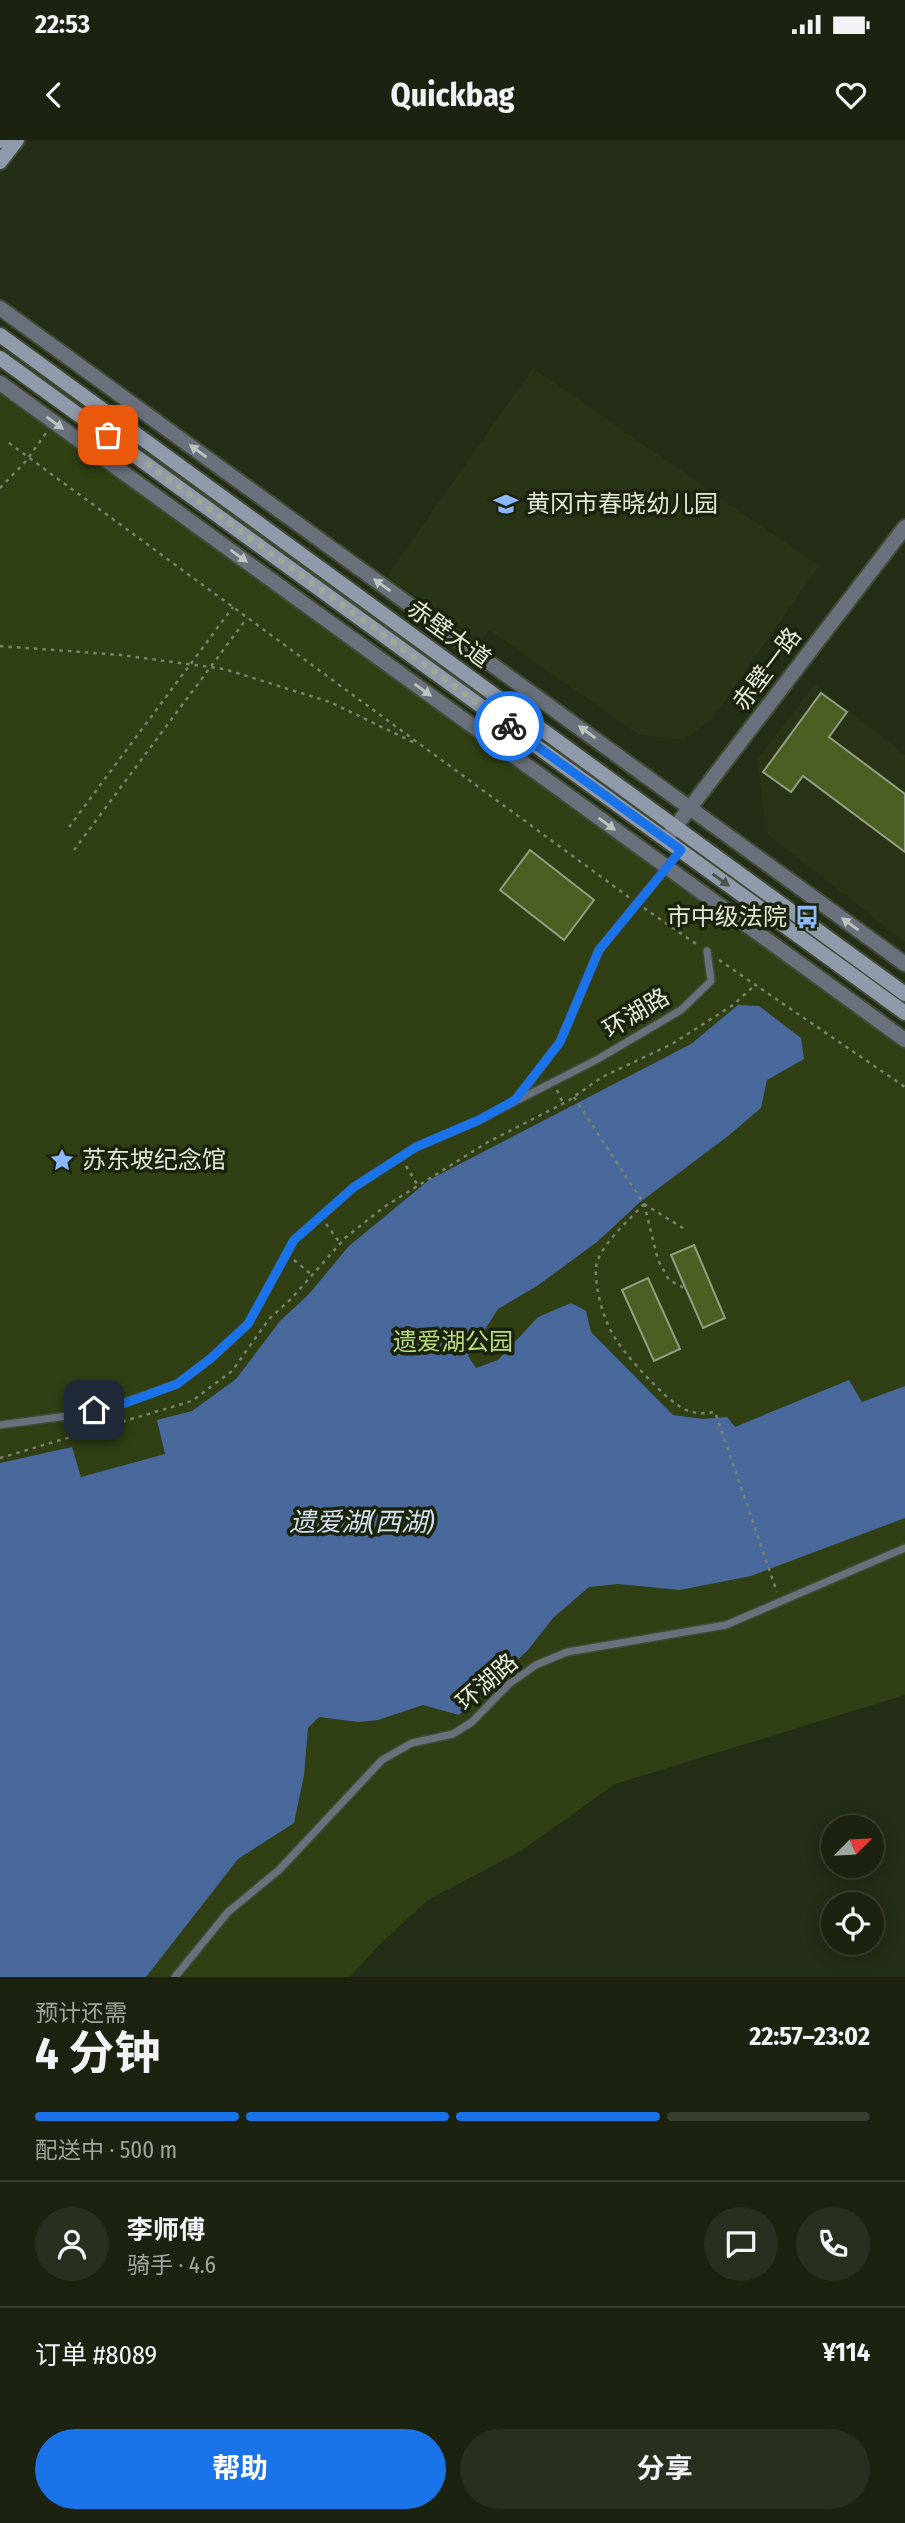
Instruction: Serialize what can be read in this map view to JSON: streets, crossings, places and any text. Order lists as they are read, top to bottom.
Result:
{
  "streets": {
    "main road": ["赤壁大道"],
    "street": ["赤壁一路"],
    "lane": ["环湖路"]
  },
  "crossings": [
    ["赤壁大道", "赤壁一路"]
  ],
  "water": ["遗爱湖(西湖)"],
  "parks": ["遗爱湖公园"],
  "places": {
    "school or university": ["黄冈市春晓幼儿园"],
    "bus stop": ["市中级法院"],
    "place": ["苏东坡纪念馆"]
  },
  "north": "top right",
  "page": {
    "status": "22:53",
    "header": "Quickbag",
    "heading": ["4 分钟", "预计还需", "22:57–23:02"],
    "panel": [
      "李师傅",
      "骑手 · 4.6",
      "订单 #8089",
      "¥114"
    ],
    "bar": "配送中 · 500 m",
    "buttons": ["帮助", "分享"]
  }
}
